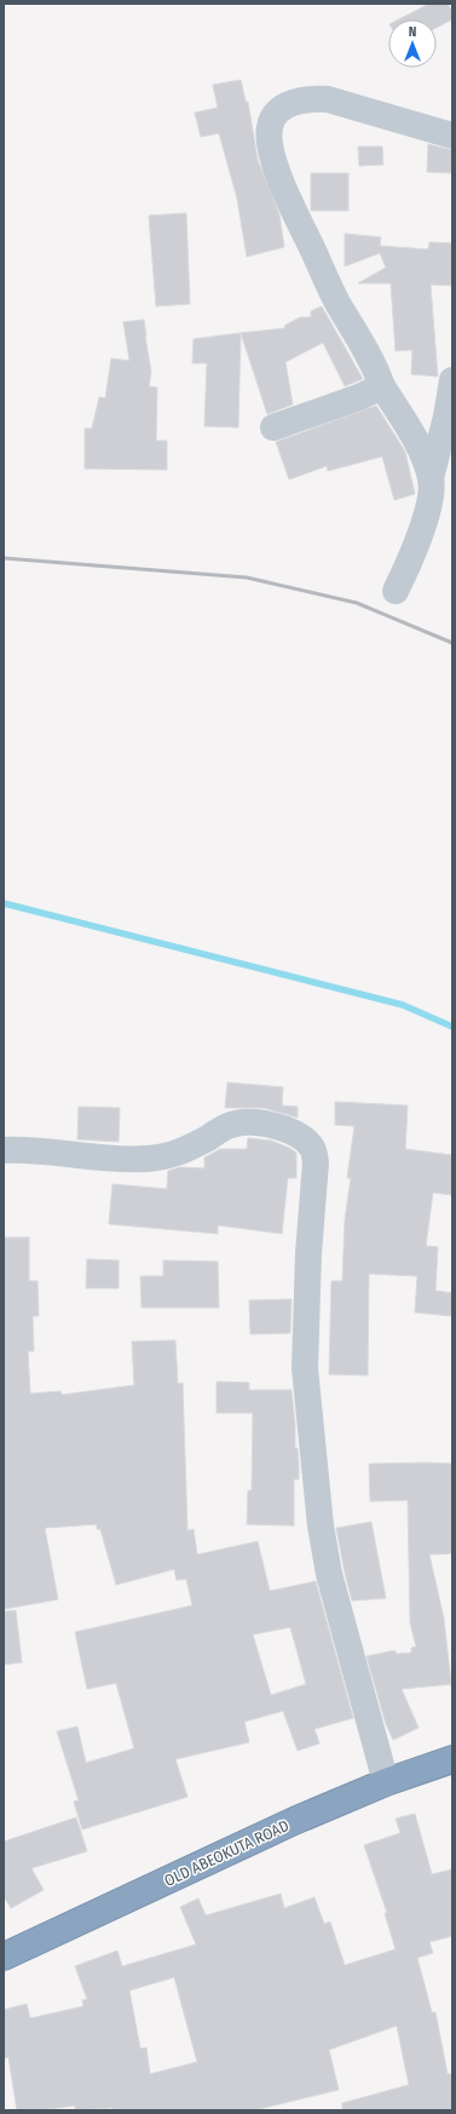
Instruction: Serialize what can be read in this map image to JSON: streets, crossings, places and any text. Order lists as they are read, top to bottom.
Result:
{
  "streets": {
    "highway": ["OLD ABEOKUTA ROAD"]
  },
  "north": "top"
}
